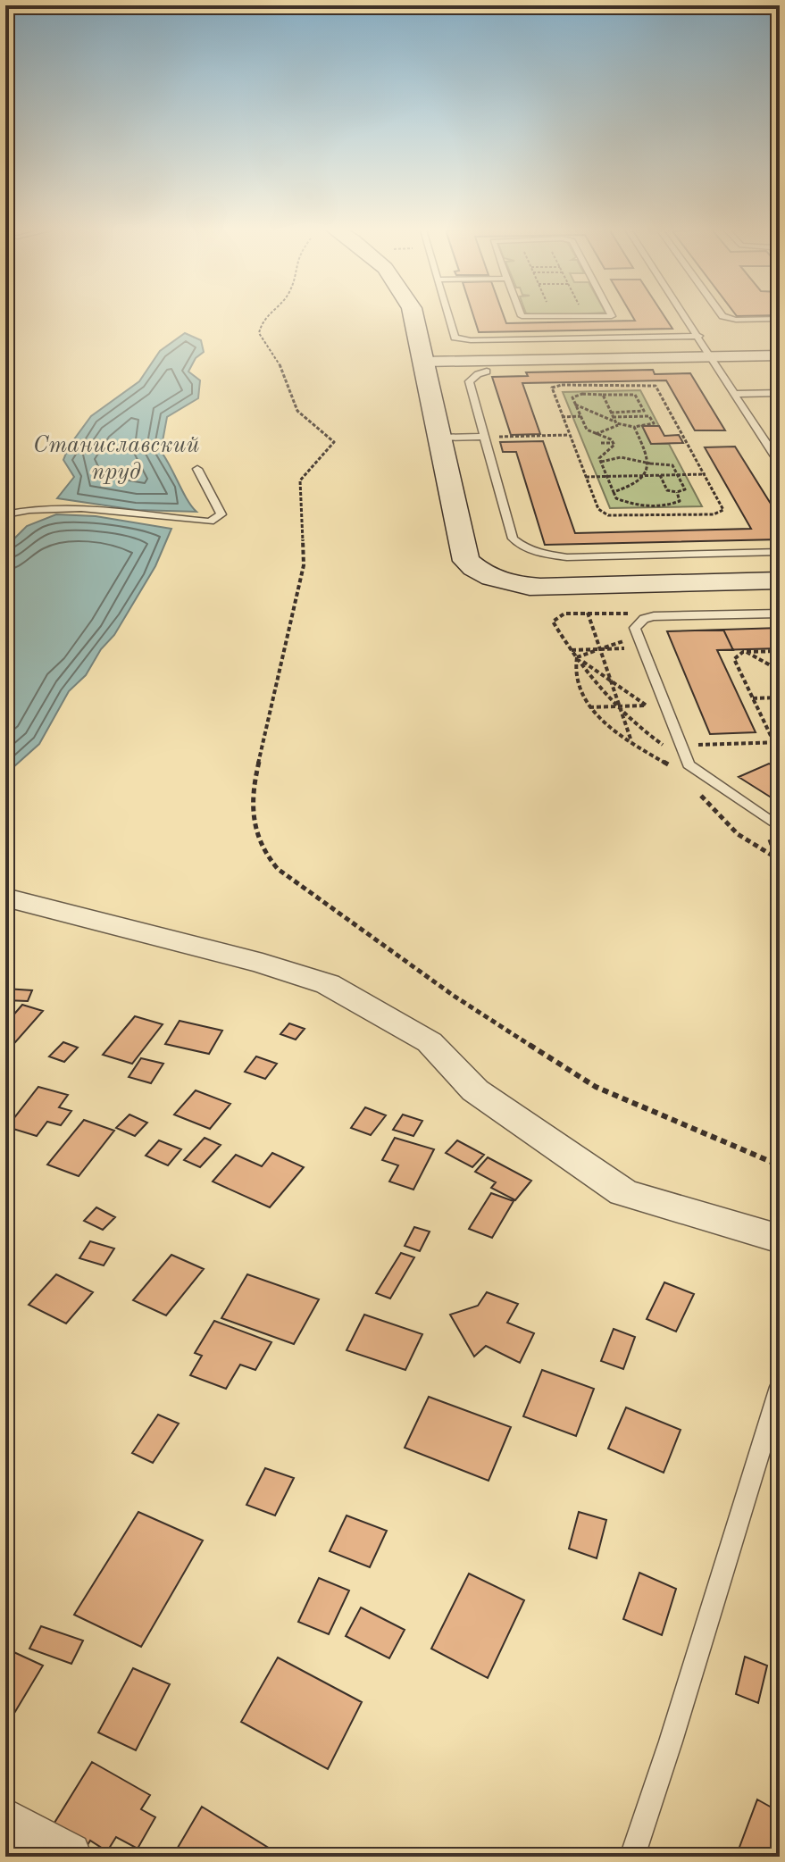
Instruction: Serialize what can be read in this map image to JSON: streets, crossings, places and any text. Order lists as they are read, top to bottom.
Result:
{
  "water": ["Станиславский пруд"]
}
